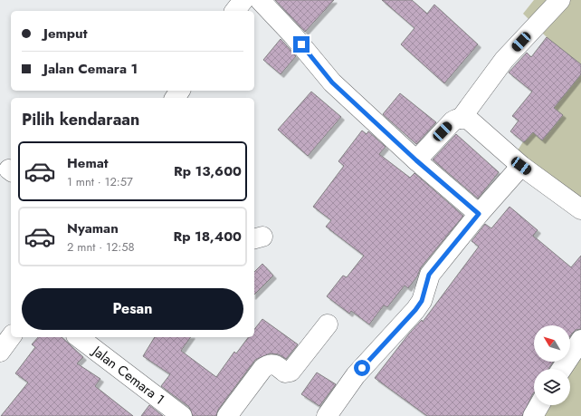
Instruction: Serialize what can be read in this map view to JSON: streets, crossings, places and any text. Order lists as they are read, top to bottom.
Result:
{
  "streets": {
    "street": ["Jalan Cemara 1"]
  },
  "north": "top left",
  "page": {
    "banner": ["Jemput", "Jalan Cemara 1"],
    "heading": "Pilih kendaraan",
    "list": [
      {
        "name": "Hemat",
        "note": "1 mnt · 12:57",
        "value": "Rp 13,600"
      },
      {
        "name": "Nyaman",
        "note": "2 mnt · 12:58",
        "value": "Rp 18,400"
      }
    ],
    "buttons": "Pesan"
  }
}
